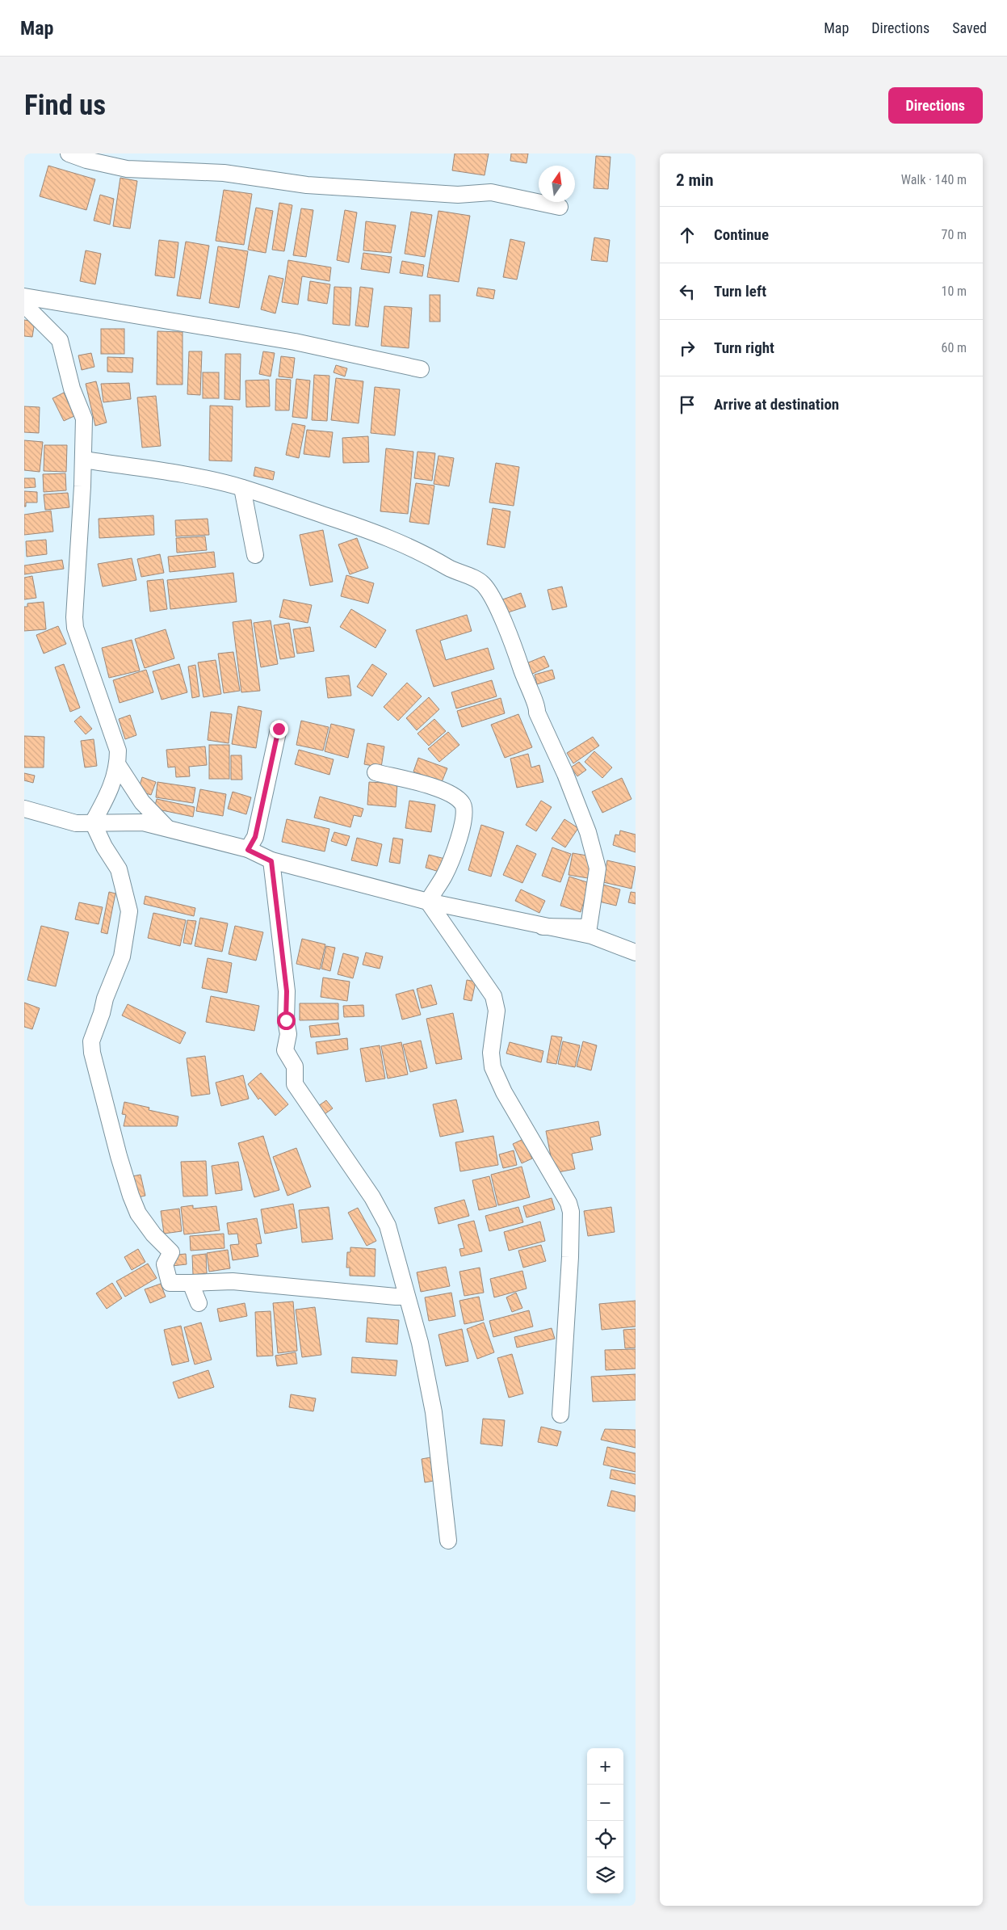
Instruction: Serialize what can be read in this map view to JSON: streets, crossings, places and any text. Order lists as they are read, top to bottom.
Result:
{
  "north": "top",
  "page": {
    "header": "Map",
    "nav": ["Map", "Directions", "Saved"],
    "buttons": "Directions",
    "title": "Find us",
    "heading": ["2 min", "Walk · 140 m"],
    "list": [
      ["Continue", "70 m"],
      ["Turn left", "10 m"],
      ["Turn right", "60 m"],
      "Arrive at destination"
    ],
    "map_buttons": ["+", "−"]
  }
}
